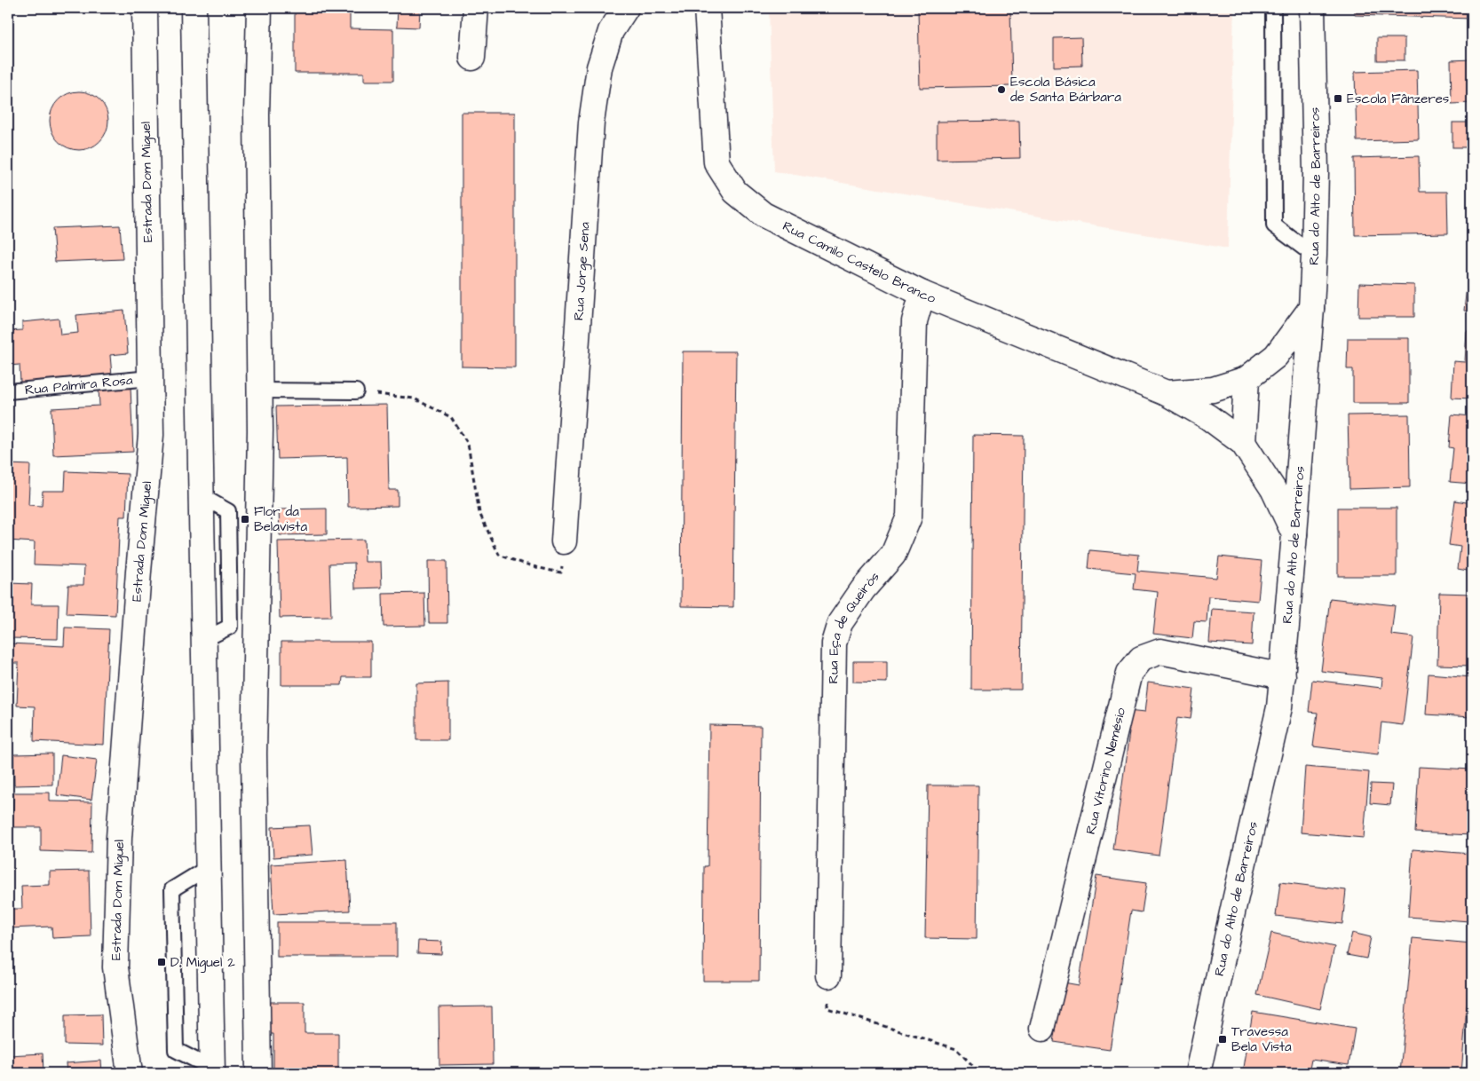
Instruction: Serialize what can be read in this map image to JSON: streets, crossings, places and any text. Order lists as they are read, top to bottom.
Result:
{
  "streets": {
    "street": [
      "Estrada Dom Miguel",
      "Rua do Alto de Barreiros",
      "Rua Camilo Castelo Branco",
      "Rua Jorge Sena",
      "Rua Eça de Queirós",
      "Rua Vitorino Nemésio"
    ],
    "lane": ["Rua Palmira Rosa"]
  },
  "crossings": [
    ["Estrada Dom Miguel", "Rua Palmira Rosa"],
    ["Rua do Alto de Barreiros", "Rua Camilo Castelo Branco"],
    ["Rua do Alto de Barreiros", "Rua Vitorino Nemésio"],
    ["Rua Camilo Castelo Branco", "Rua Eça de Queirós"]
  ],
  "places": {
    "other": ["Escola Básica de Santa Bárbara"],
    "transit": [
      "Escola Fânzeres",
      "Flor da Belavista",
      "D. Miguel 2",
      "Travessa Bela Vista"
    ]
  }
}
